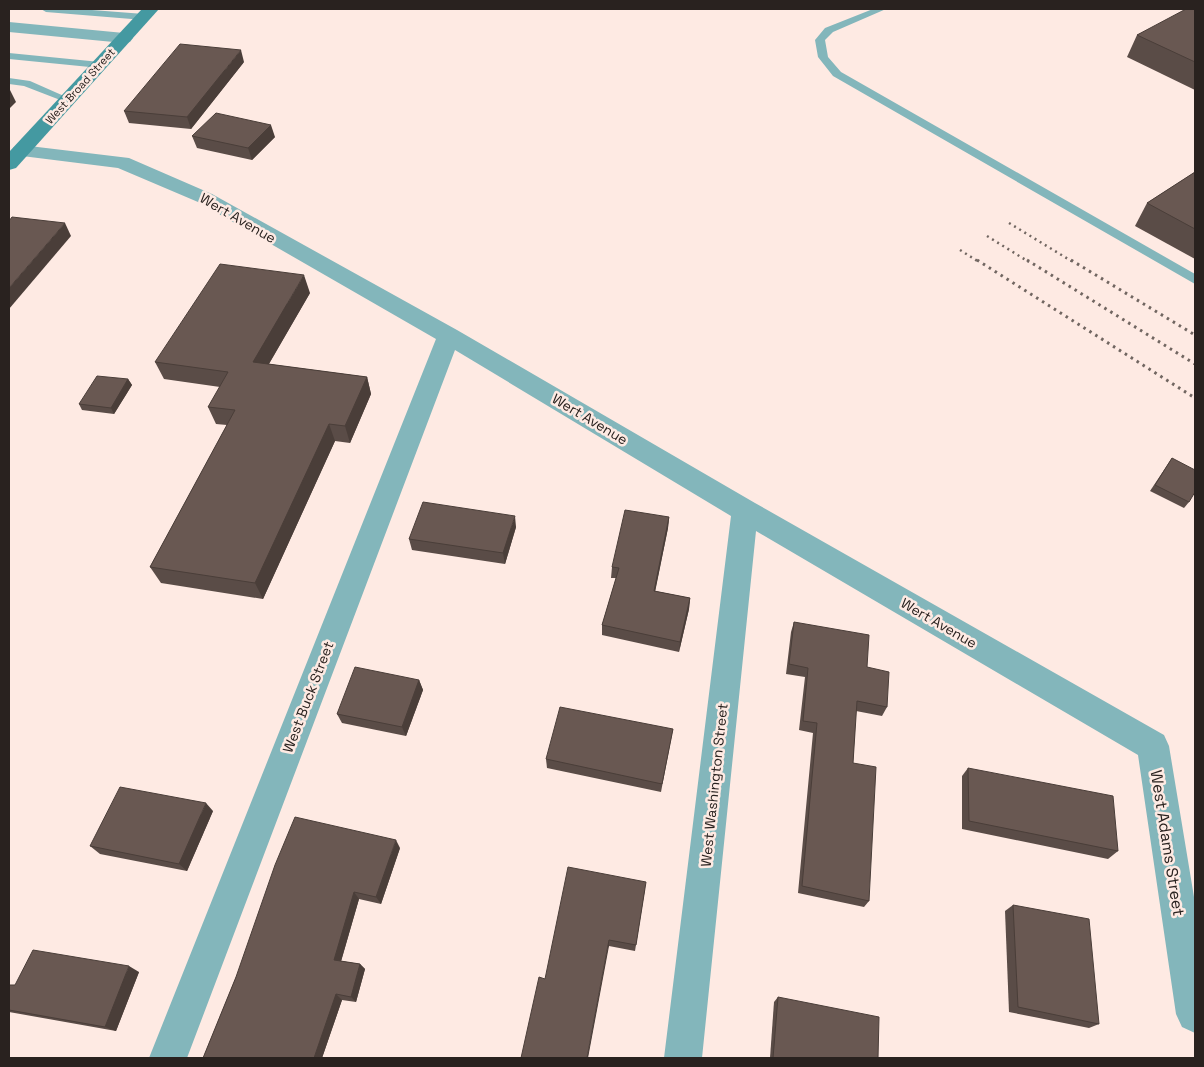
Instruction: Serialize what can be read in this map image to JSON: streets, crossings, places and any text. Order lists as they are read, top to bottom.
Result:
{
  "streets": {
    "main road": ["West Broad Street"],
    "street": [
      "Wert Avenue",
      "West Buck Street",
      "West Washington Street",
      "West Adams Street"
    ]
  },
  "crossings": [
    ["West Broad Street", "Wert Avenue"],
    ["Wert Avenue", "West Buck Street"],
    ["Wert Avenue", "West Washington Street"],
    ["Wert Avenue", "West Adams Street"]
  ]
}
